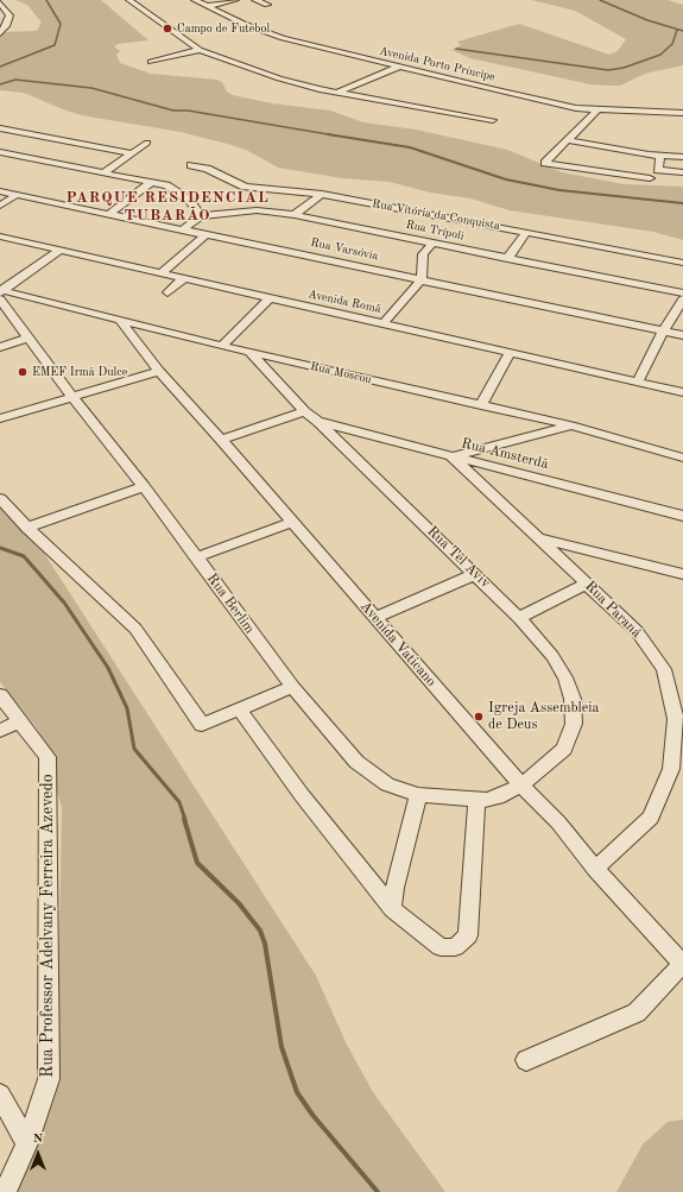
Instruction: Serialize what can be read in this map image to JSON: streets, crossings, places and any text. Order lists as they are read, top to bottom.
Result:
{
  "streets": {
    "street": [
      "Avenida Porto Príncipe",
      "Rua Vitória da Conquista",
      "Rua Trípoli",
      "Rua Varsóvia",
      "Avenida Romã",
      "Rua Moscou",
      "Rua Amsterdã",
      "Rua Tel Aviv",
      "Rua Berlim",
      "Rua Paraná",
      "Avenida Vaticano",
      "Rua Professor Adelvany Ferreira Azevedo"
    ]
  },
  "crossings": [
    ["Rua Moscou", "Rua Tel Aviv"],
    ["Rua Moscou", "Rua Berlim"],
    ["Rua Moscou", "Avenida Vaticano"],
    ["Rua Amsterdã", "Rua Tel Aviv"],
    ["Rua Amsterdã", "Rua Paraná"],
    ["Rua Tel Aviv", "Rua Berlim"],
    ["Rua Tel Aviv", "Avenida Vaticano"],
    ["Rua Berlim", "Avenida Vaticano"],
    ["Rua Paraná", "Avenida Vaticano"]
  ],
  "districts": ["PARQUE RESIDENCIAL TUBARÃO"],
  "places": ["Campo de Futebol", "EMEF Irmã Dulce", "Igreja Assembleia de Deus"],
  "north": "top"
}
